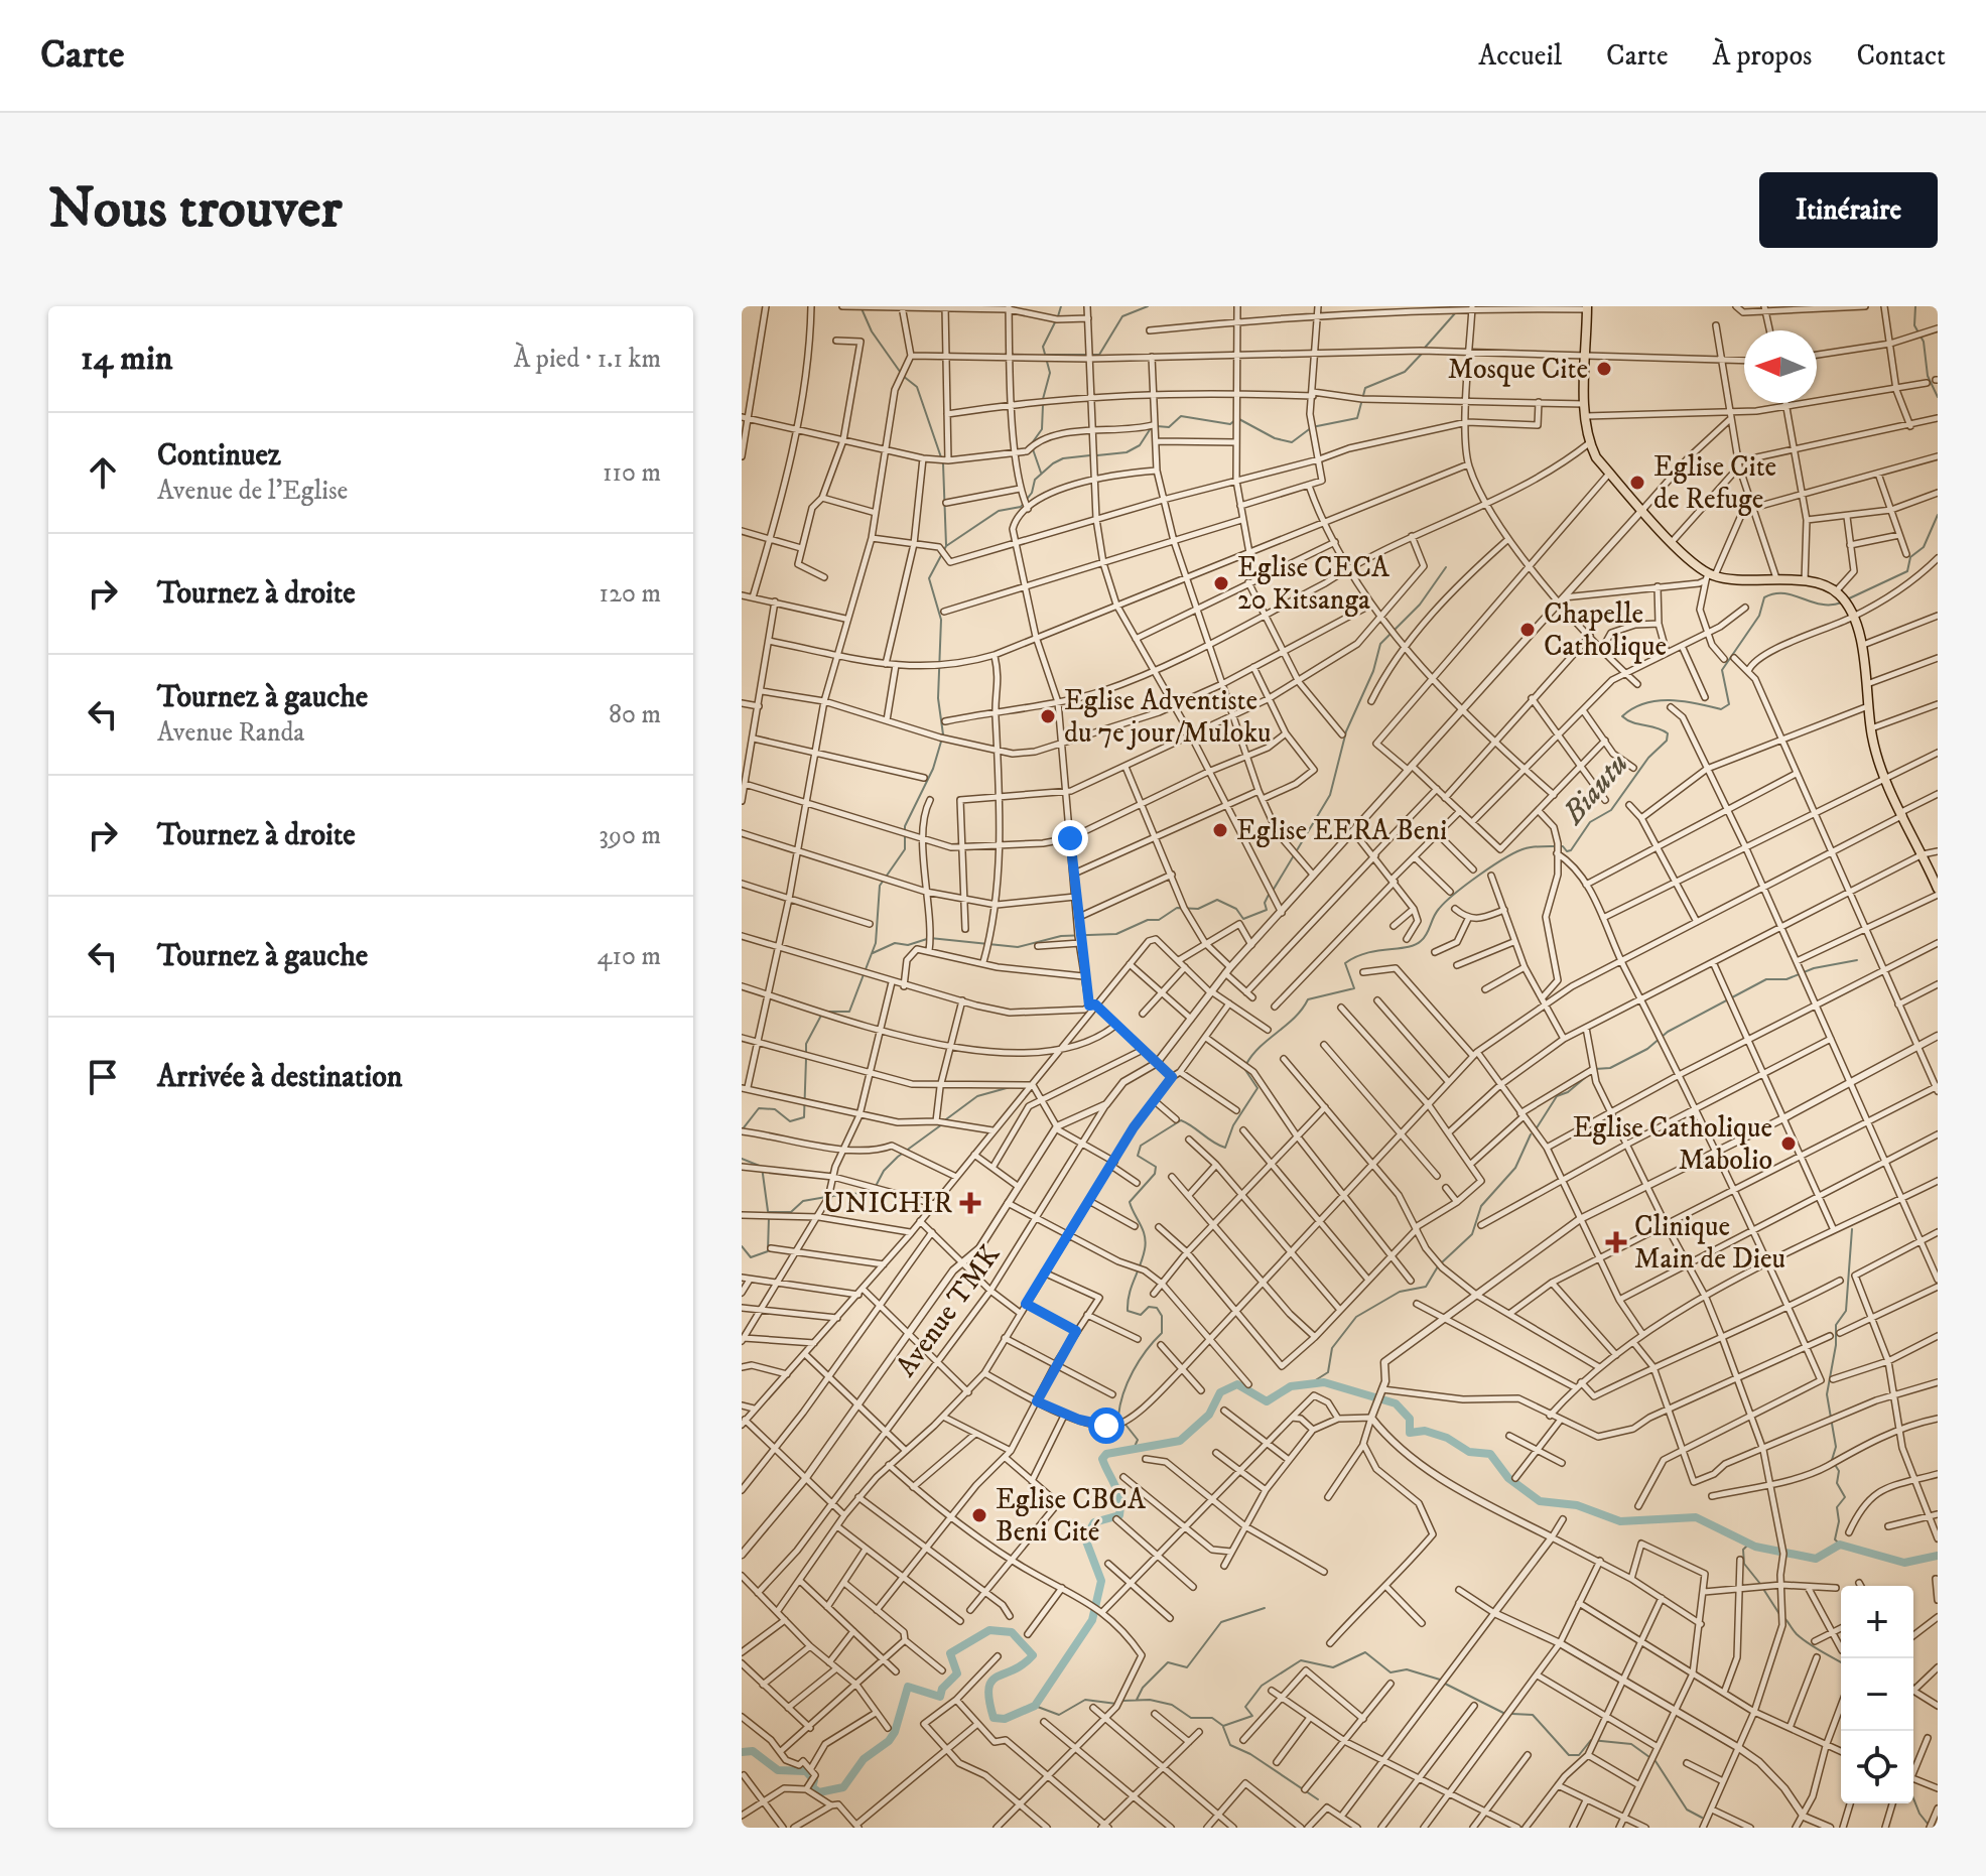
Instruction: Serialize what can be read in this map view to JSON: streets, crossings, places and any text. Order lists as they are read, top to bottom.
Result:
{
  "streets": {
    "street": ["Avenue TMK"]
  },
  "water": ["Biautu"],
  "places": {
    "other": [
      "Mosque Cite",
      "Eglise Cite de Refuge",
      "Eglise CECA 20 Kitsanga",
      "Chapelle Catholique",
      "Eglise Adventiste du 7e jour/Muloku",
      "Eglise EERA Beni",
      "Eglise Catholique Mabolio",
      "Eglise CBCA Beni Cité"
    ],
    "health": ["UNICHIR", "Clinique Main de Dieu"]
  },
  "north": "left",
  "page": {
    "header": "Carte",
    "nav": [
      "Accueil",
      "Carte",
      "À propos",
      "Contact"
    ],
    "buttons": "Itinéraire",
    "title": "Nous trouver",
    "heading": ["14 min", "À pied · 1.1 km"],
    "list": [
      ["Continuez", "Avenue de l'Eglise", "110 m"],
      ["Tournez à droite", "120 m"],
      ["Tournez à gauche", "Avenue Randa", "80 m"],
      ["Tournez à droite", "390 m"],
      ["Tournez à gauche", "410 m"],
      "Arrivée à destination"
    ],
    "map_buttons": ["+", "−"]
  }
}
